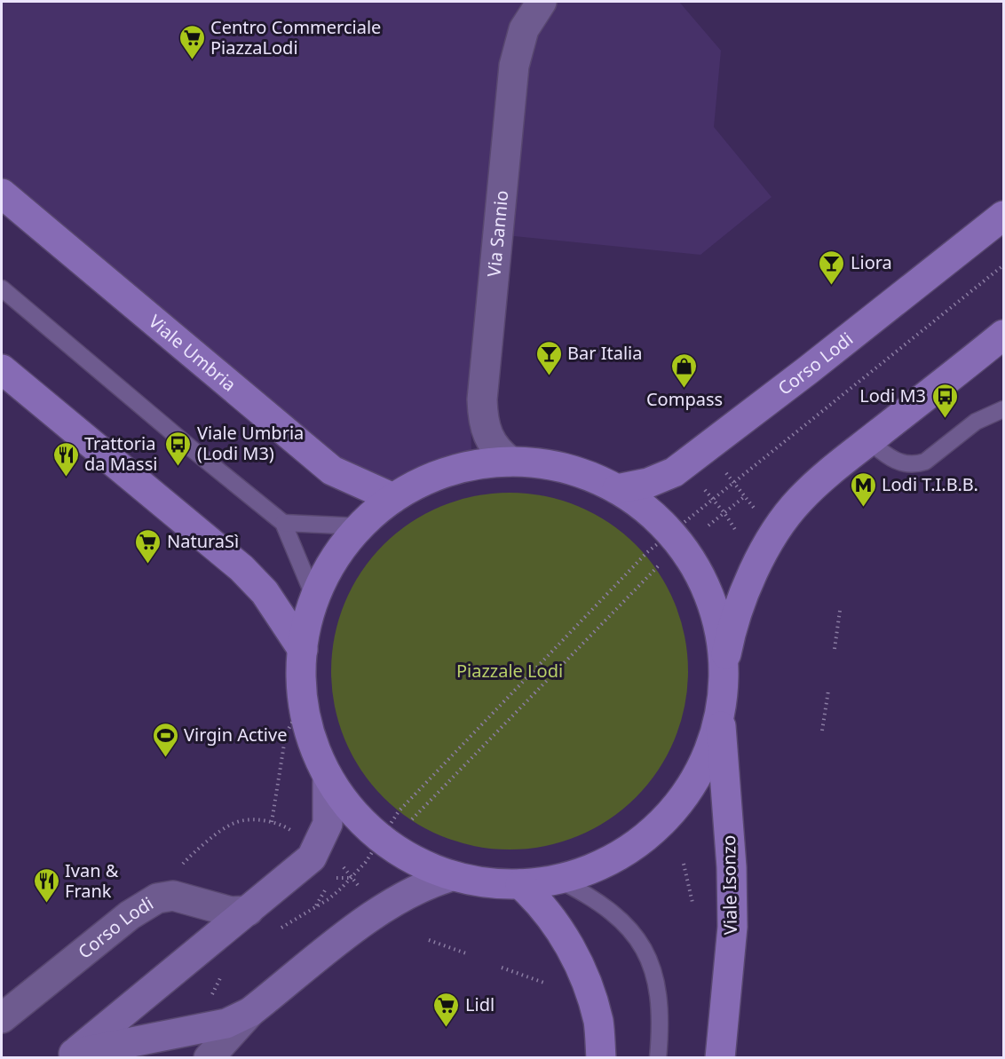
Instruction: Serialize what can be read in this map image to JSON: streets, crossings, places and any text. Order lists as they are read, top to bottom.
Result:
{
  "streets": {
    "main road": ["Viale Umbria", "Corso Lodi", "Viale Isonzo"],
    "street": ["Via Sannio"]
  },
  "parks": ["Piazzale Lodi"],
  "places": {
    "supermarket": ["Centro Commerciale PiazzaLodi", "NaturaSì", "Lidl"],
    "bar": ["Liora", "Bar Italia"],
    "shop": ["Compass"],
    "bus stop": ["Lodi M3", "Viale Umbria (Lodi M3)"],
    "restaurant": ["Trattoria da Massi", "Ivan & Frank"],
    "metro station": ["Lodi T.I.B.B."],
    "sports": ["Virgin Active"]
  }
}
